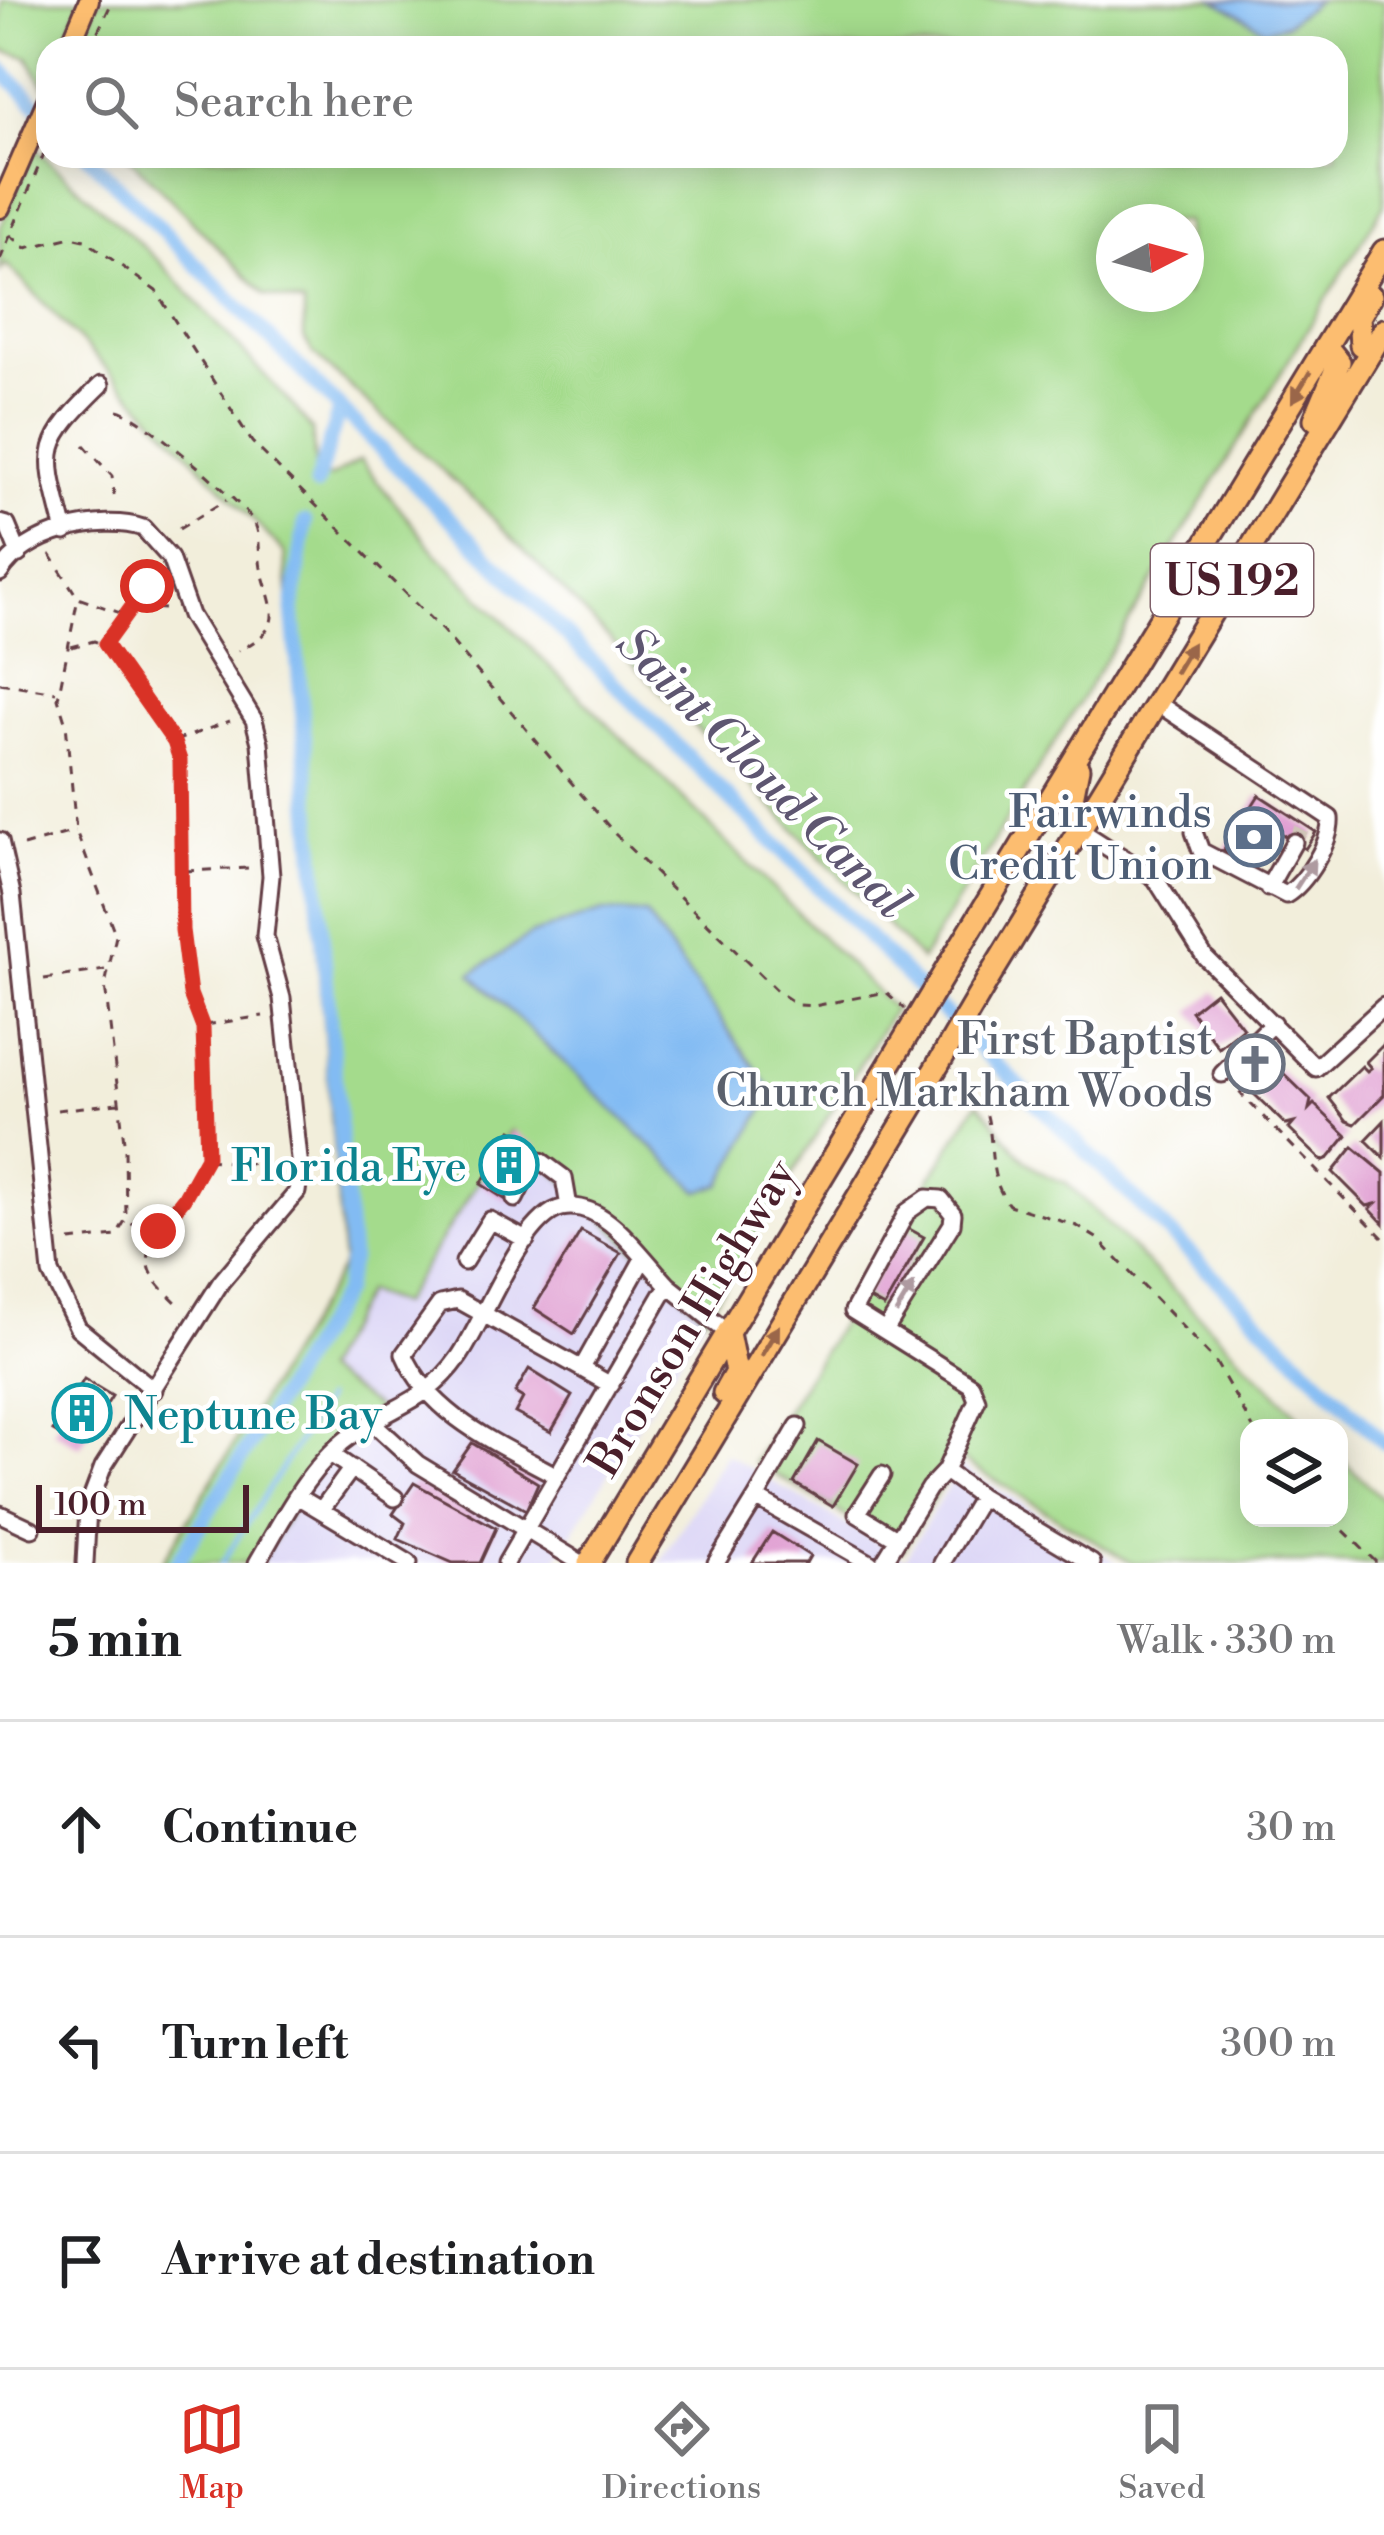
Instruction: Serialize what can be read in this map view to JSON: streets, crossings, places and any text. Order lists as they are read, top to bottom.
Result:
{
  "streets": {
    "highway": ["US 192", "Bronson Highway"]
  },
  "water": ["Saint Cloud Canal"],
  "places": {
    "bank": ["Fairwinds Credit Union"],
    "church": ["First Baptist Church Markham Woods"],
    "building": ["Florida Eye", "Neptune Bay"]
  },
  "scale_bar": "100 m",
  "north": "right",
  "page": {
    "search": "Search here",
    "scale": "100 m",
    "heading": ["5 min", "Walk · 330 m"],
    "list": [
      ["Continue", "30 m"],
      ["Turn left", "300 m"],
      "Arrive at destination"
    ],
    "nav": ["Map", "Directions", "Saved"]
  }
}
